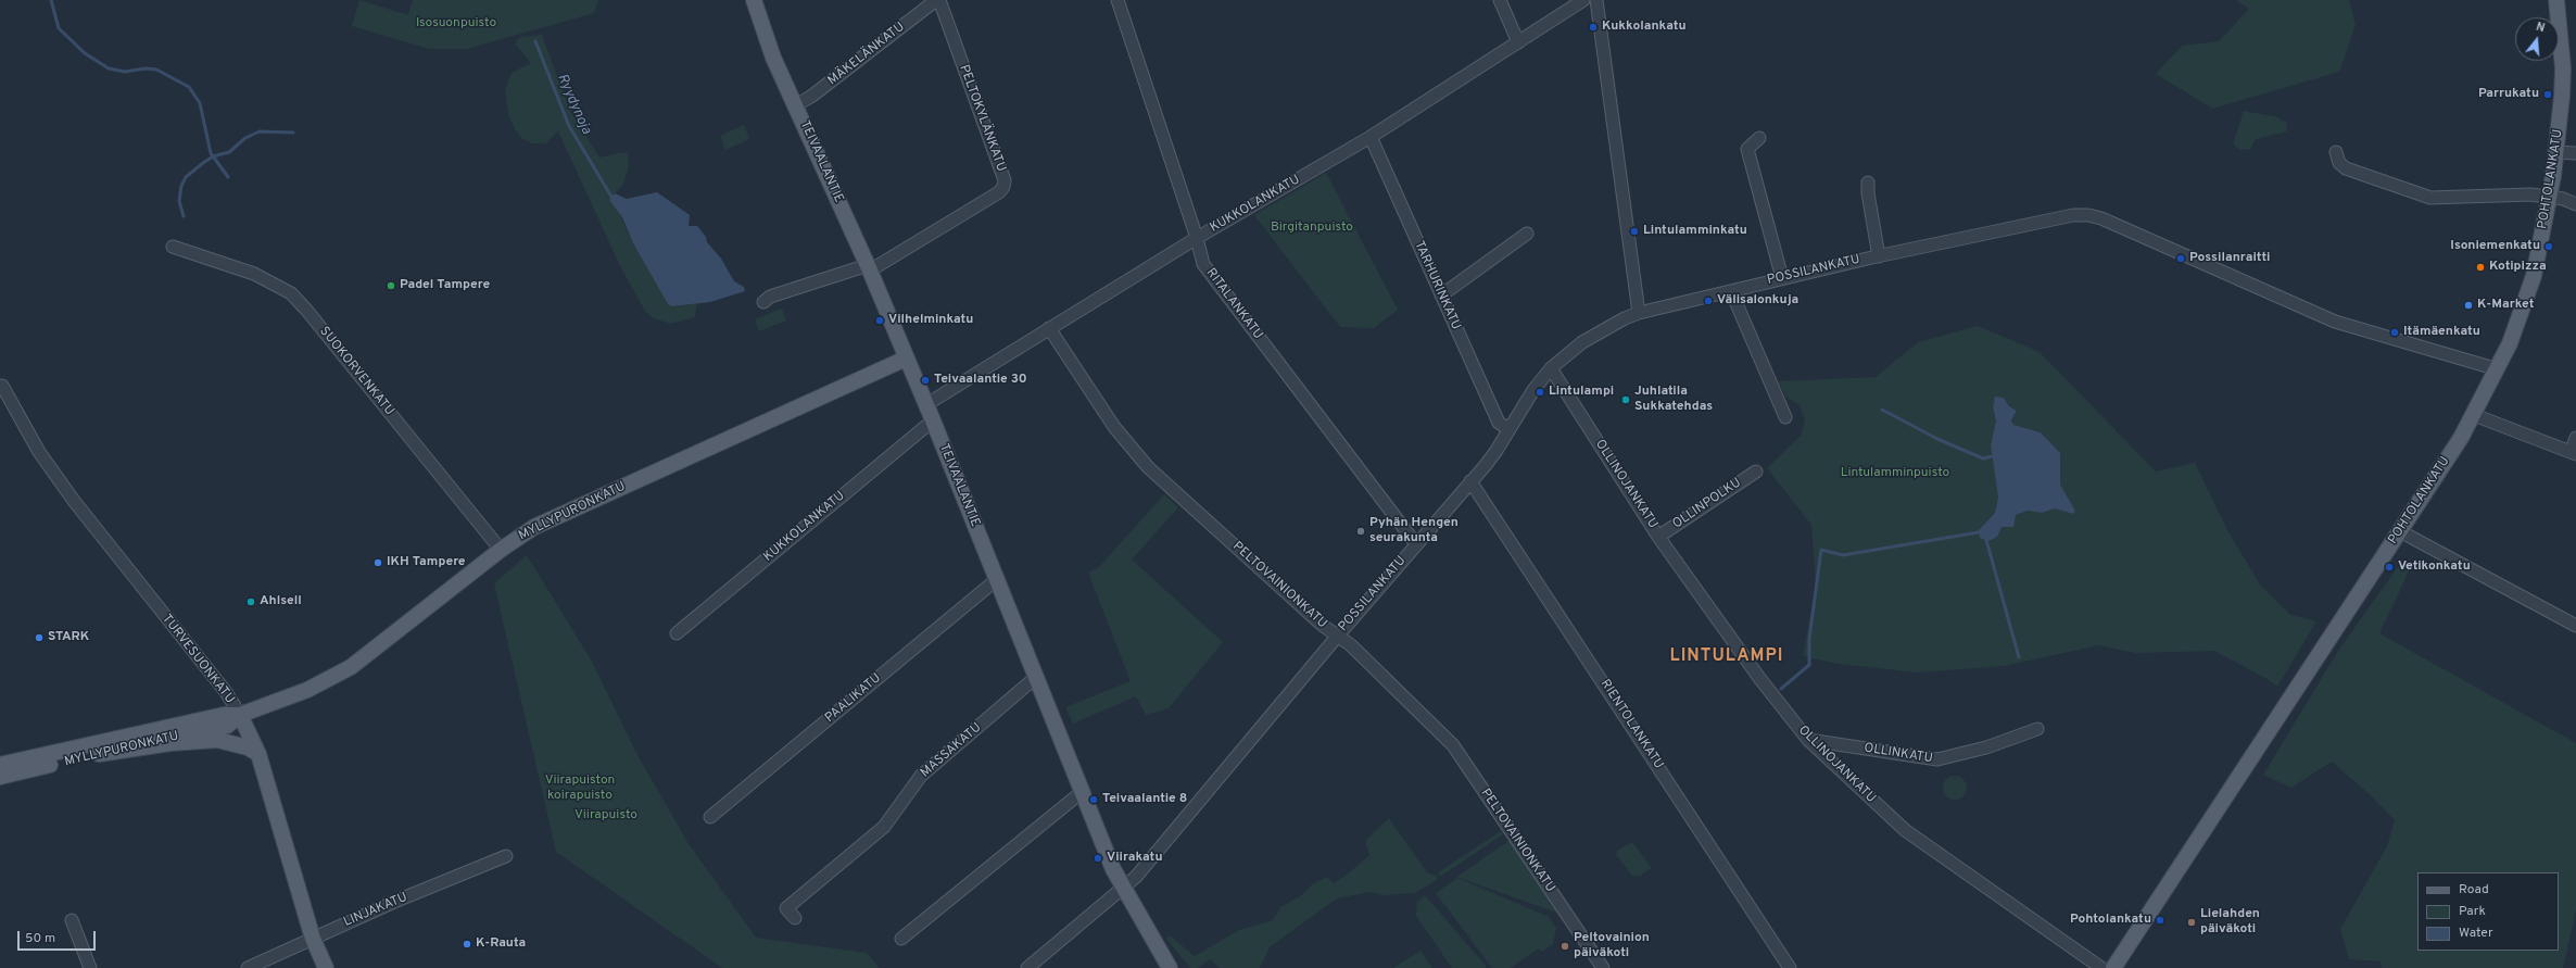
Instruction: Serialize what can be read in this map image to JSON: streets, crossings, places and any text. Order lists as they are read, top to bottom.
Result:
{
  "streets": {
    "main road": [
      "TEIVAALANTIE",
      "POHTOLANKATU",
      "MYLLYPURONKATU",
      "TURVESUONKATU"
    ],
    "street": [
      "MÄKELÄNKATU",
      "PELTOKYLÄNKATU",
      "KUKKOLANKATU",
      "POSSILANKATU",
      "TARHURINKATU",
      "RITALANKATU",
      "SUOKORVENKATU",
      "OLLINOJANKATU",
      "OLLINPOLKU",
      "PELTOVAINIONKATU",
      "PAALIKATU",
      "RIENTOLANKATU",
      "MASSAKATU",
      "OLLINKATU",
      "LINJAKATU"
    ]
  },
  "crossings": [
    ["MÄKELÄNKATU", "TEIVAALANTIE"],
    ["PELTOKYLÄNKATU", "TEIVAALANTIE"],
    ["TEIVAALANTIE", "KUKKOLANKATU"],
    ["TEIVAALANTIE", "POSSILANKATU"],
    ["TEIVAALANTIE", "MYLLYPURONKATU"],
    ["TEIVAALANTIE", "PAALIKATU"],
    ["TEIVAALANTIE", "MASSAKATU"],
    ["POHTOLANKATU", "POSSILANKATU"],
    ["KUKKOLANKATU", "TARHURINKATU"],
    ["KUKKOLANKATU", "RITALANKATU"],
    ["KUKKOLANKATU", "PELTOVAINIONKATU"],
    ["POSSILANKATU", "TARHURINKATU"],
    ["POSSILANKATU", "RITALANKATU"],
    ["POSSILANKATU", "OLLINOJANKATU"],
    ["POSSILANKATU", "PELTOVAINIONKATU"],
    ["POSSILANKATU", "RIENTOLANKATU"],
    ["SUOKORVENKATU", "MYLLYPURONKATU"],
    ["OLLINOJANKATU", "OLLINPOLKU"],
    ["OLLINOJANKATU", "OLLINKATU"],
    ["MYLLYPURONKATU", "TURVESUONKATU"],
    ["TURVESUONKATU", "LINJAKATU"]
  ],
  "districts": ["LINTULAMPI"],
  "water": ["Ryydynoja"],
  "parks": [
    "Isosuonpuisto",
    "Birgitanpuisto",
    "Lintulamminpuisto",
    "Viirapuiston koirapuisto",
    "Viirapuisto"
  ],
  "places": [
    "Kukkolankatu",
    "Parrukatu",
    "Lintulamminkatu",
    "Isoniemenkatu",
    "Possilanraitti",
    "Kotipizza",
    "Padel Tampere",
    "Välisalonkuja",
    "K-Market",
    "Vilhelminkatu",
    "Itämäenkatu",
    "Teivaalantie 30",
    "Lintulampi",
    "Juhlatila Sukkatehdas",
    "Pyhän Hengen seurakunta",
    "IKH Tampere",
    "Vetikonkatu",
    "Ahlsell",
    "STARK",
    "Teivaalantie 8",
    "Viirakatu",
    "Pohtolankatu",
    "Lielahden päiväkoti",
    "K-Rauta",
    "Peltovainion päiväkoti"
  ],
  "legend": ["Road", "Park", "Water"],
  "scale_bar": "50 m",
  "north": "top"
}
